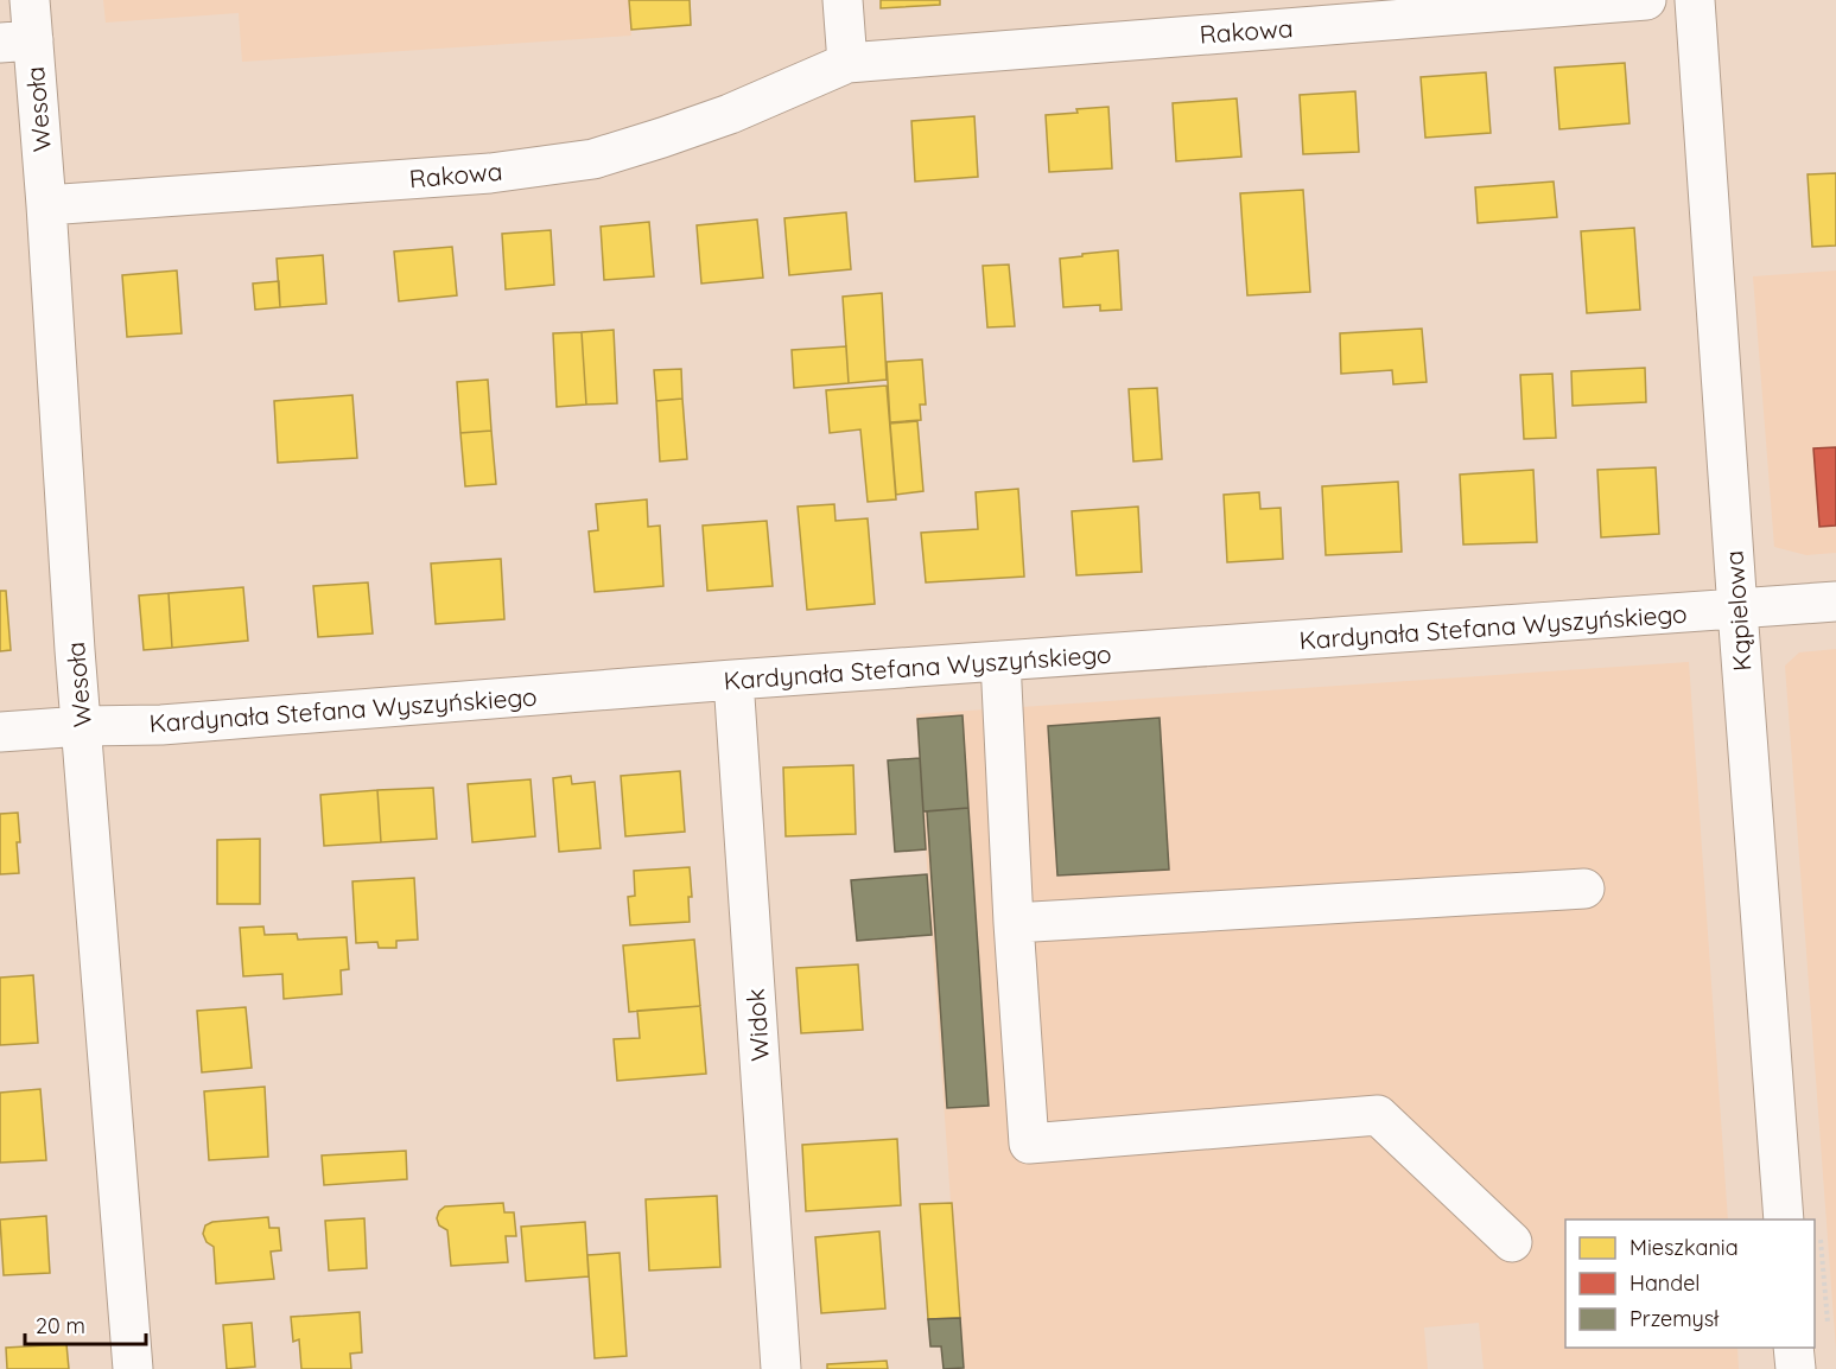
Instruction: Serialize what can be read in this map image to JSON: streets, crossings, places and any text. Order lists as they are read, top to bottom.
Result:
{
  "streets": {
    "street": [
      "Rakowa",
      "Wesoła",
      "Kąpielowa",
      "Kardynała Stefana Wyszyńskiego",
      "Widok"
    ]
  },
  "crossings": [
    ["Rakowa", "Wesoła"],
    ["Wesoła", "Kardynała Stefana Wyszyńskiego"],
    ["Kąpielowa", "Kardynała Stefana Wyszyńskiego"],
    ["Kardynała Stefana Wyszyńskiego", "Widok"]
  ],
  "legend": ["Mieszkania", "Handel", "Przemysł"],
  "scale_bar": "20 m"
}
